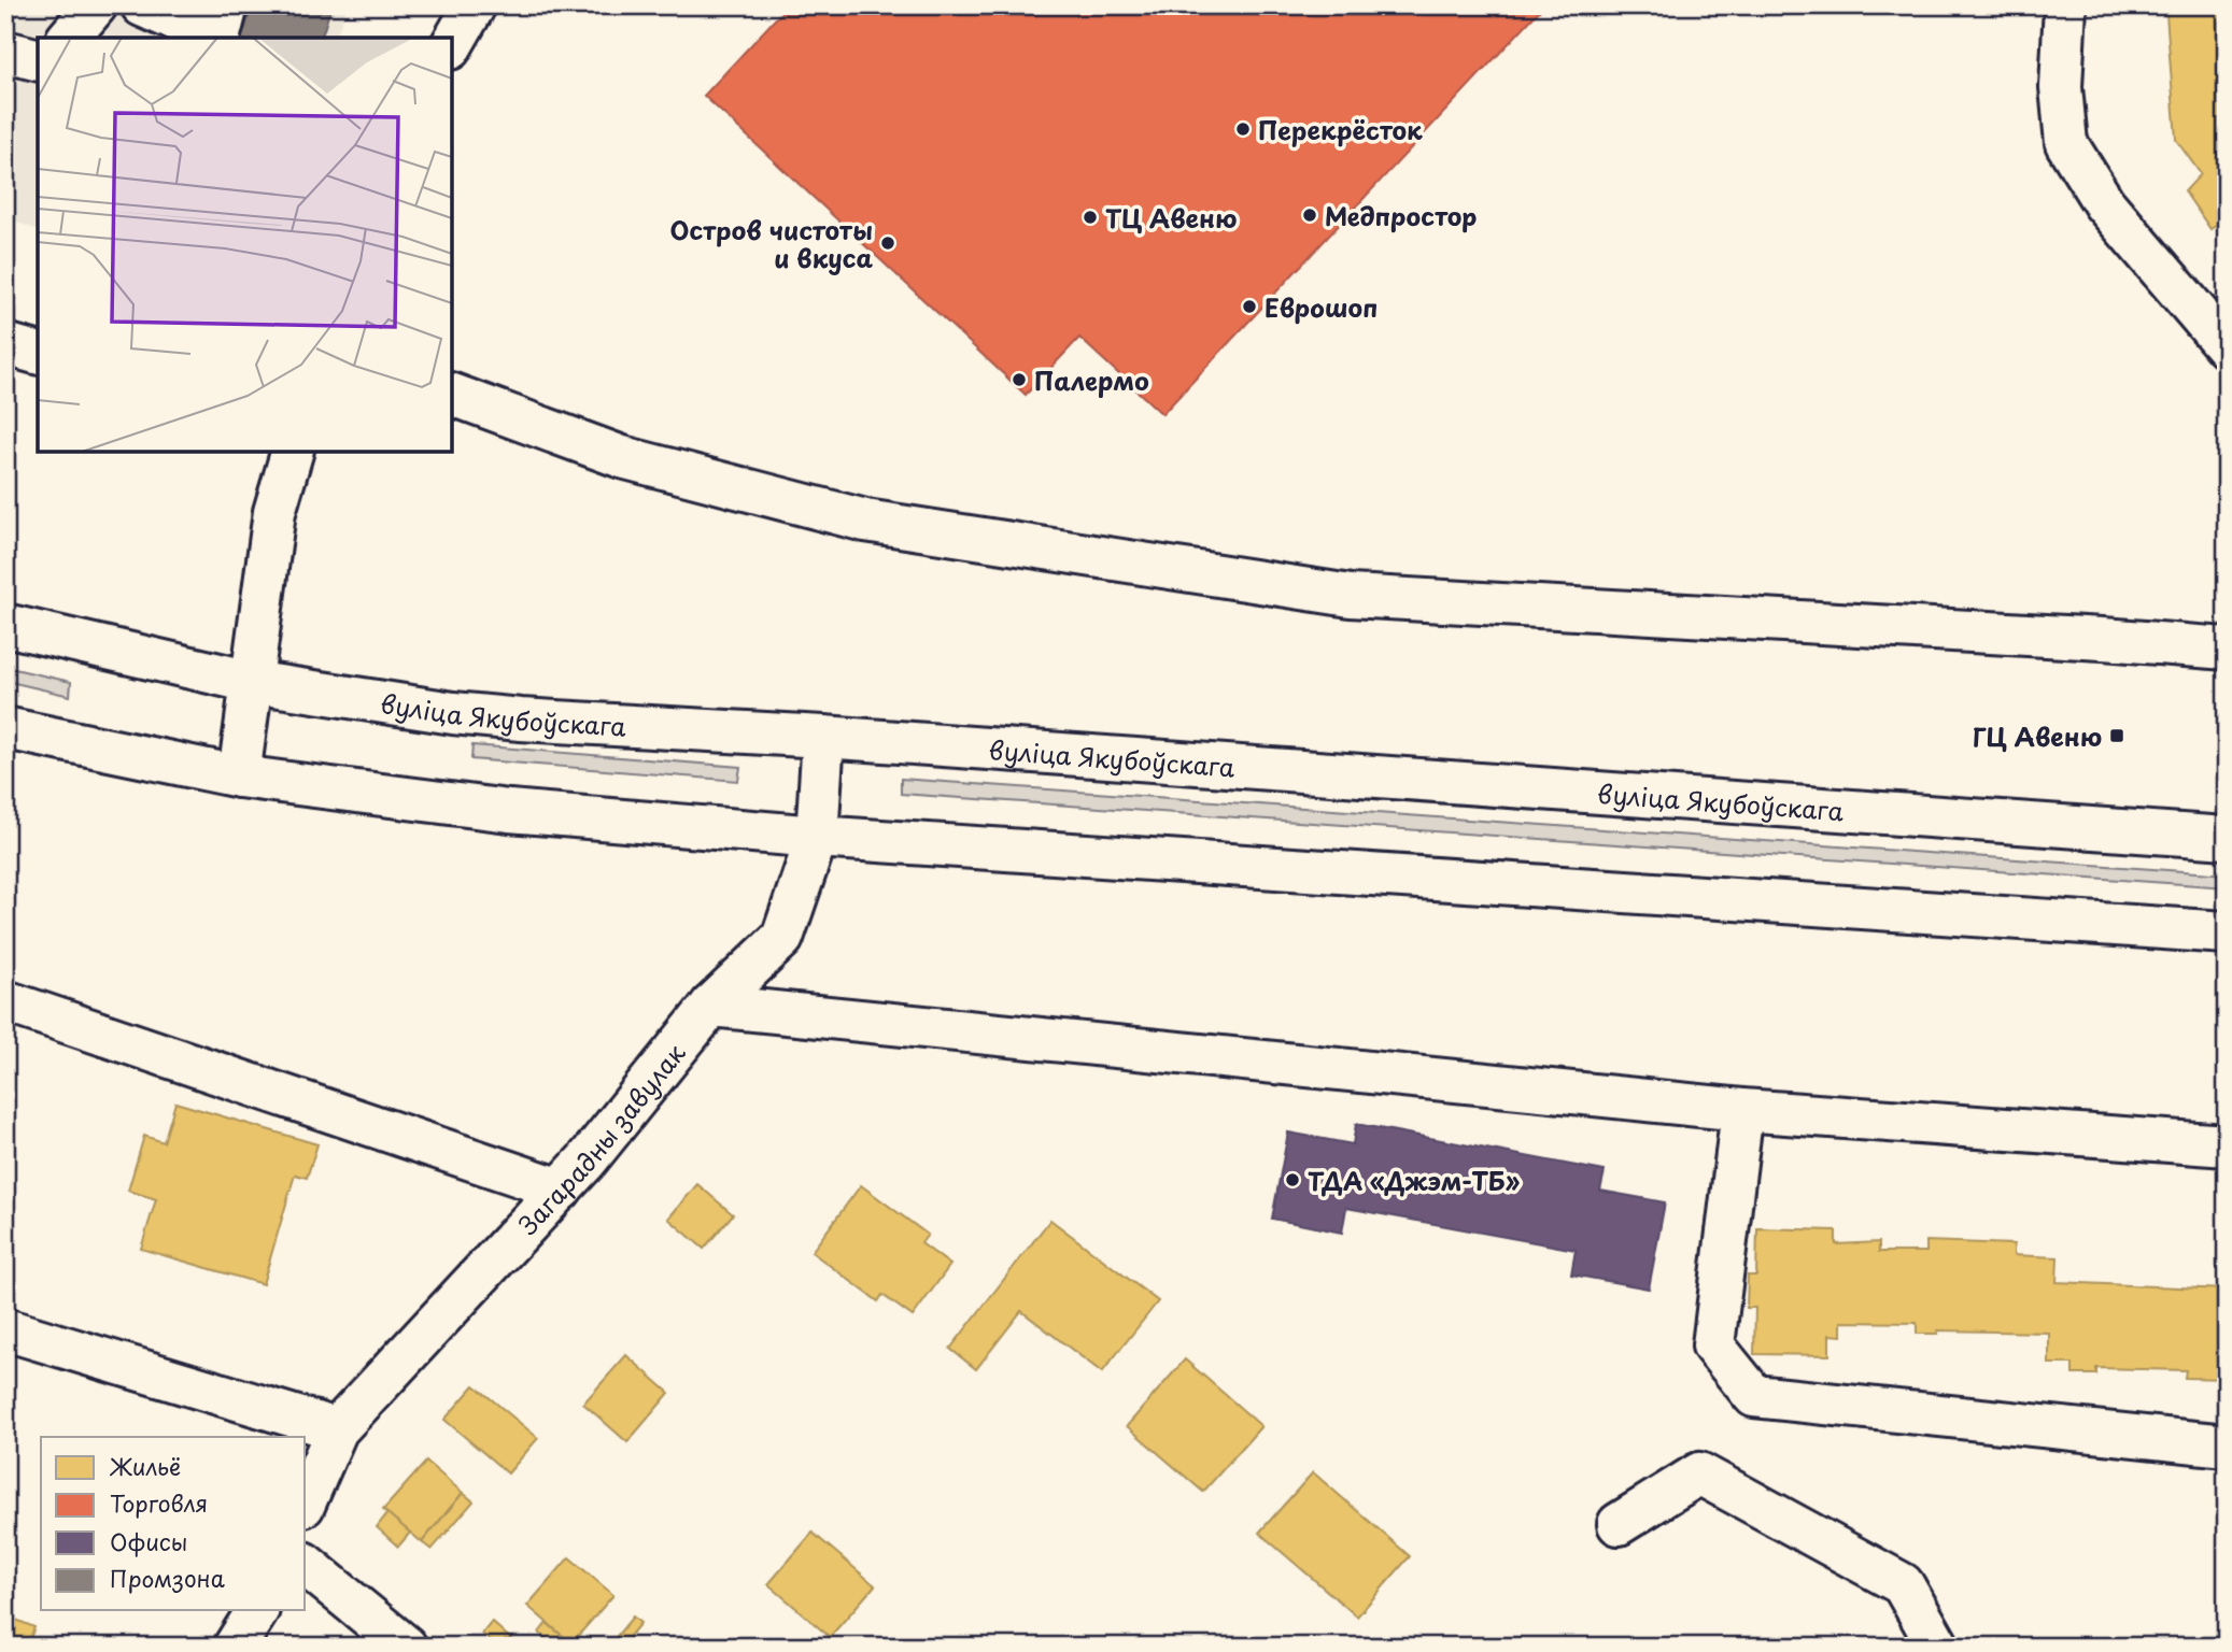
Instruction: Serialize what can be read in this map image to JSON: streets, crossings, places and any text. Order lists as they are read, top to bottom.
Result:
{
  "streets": {
    "main road": ["вуліца Якубоўскага", "Загарадны завулак"]
  },
  "crossings": [
    ["вуліца Якубоўскага", "Загарадны завулак"]
  ],
  "places": {
    "other": [
      "Перекрёсток",
      "Медпростор",
      "ТЦ Авеню",
      "Остров чистоты и вкуса",
      "Еврошоп",
      "Палермо",
      "ТДА «Джэм-ТБ»"
    ],
    "transit": ["ГЦ Авеню"]
  },
  "legend": [
    "Жильё",
    "Торговля",
    "Офисы",
    "Промзона"
  ]
}
